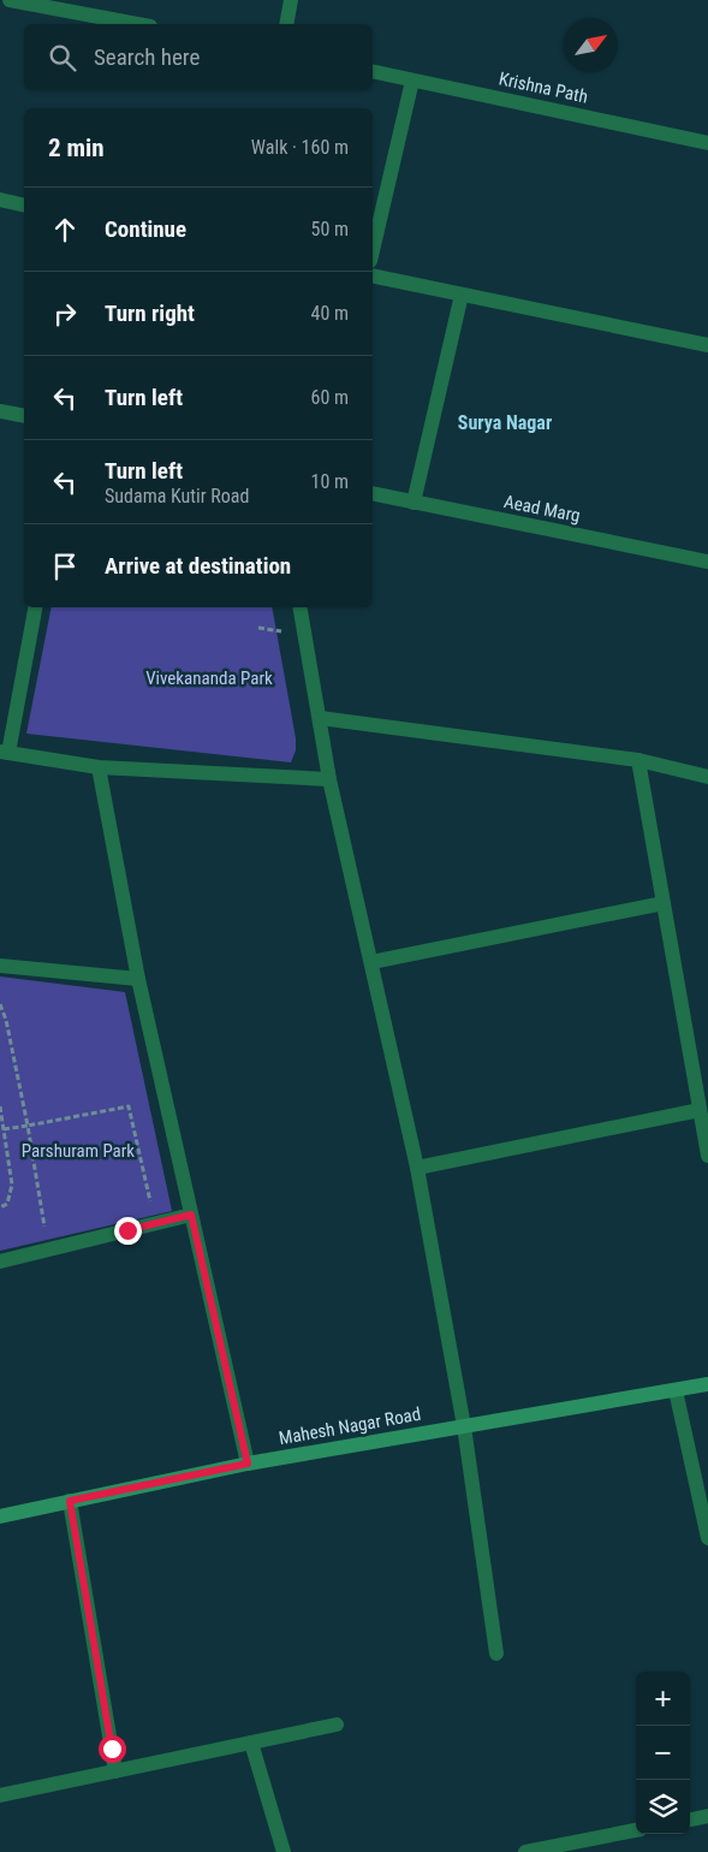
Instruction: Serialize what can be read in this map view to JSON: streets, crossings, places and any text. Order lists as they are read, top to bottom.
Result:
{
  "streets": {
    "street": ["Krishna Path", "Aead Marg", "Mahesh Nagar Road"]
  },
  "districts": ["Surya Nagar"],
  "parks": ["Vivekananda Park", "Parshuram Park"],
  "north": "top right",
  "page": {
    "search": "Search here",
    "heading": ["2 min", "Walk · 160 m"],
    "list": [
      ["Continue", "50 m"],
      ["Turn right", "40 m"],
      ["Turn left", "60 m"],
      ["Turn left", "Sudama Kutir Road", "10 m"],
      "Arrive at destination"
    ],
    "map_buttons": ["+", "−"]
  }
}
